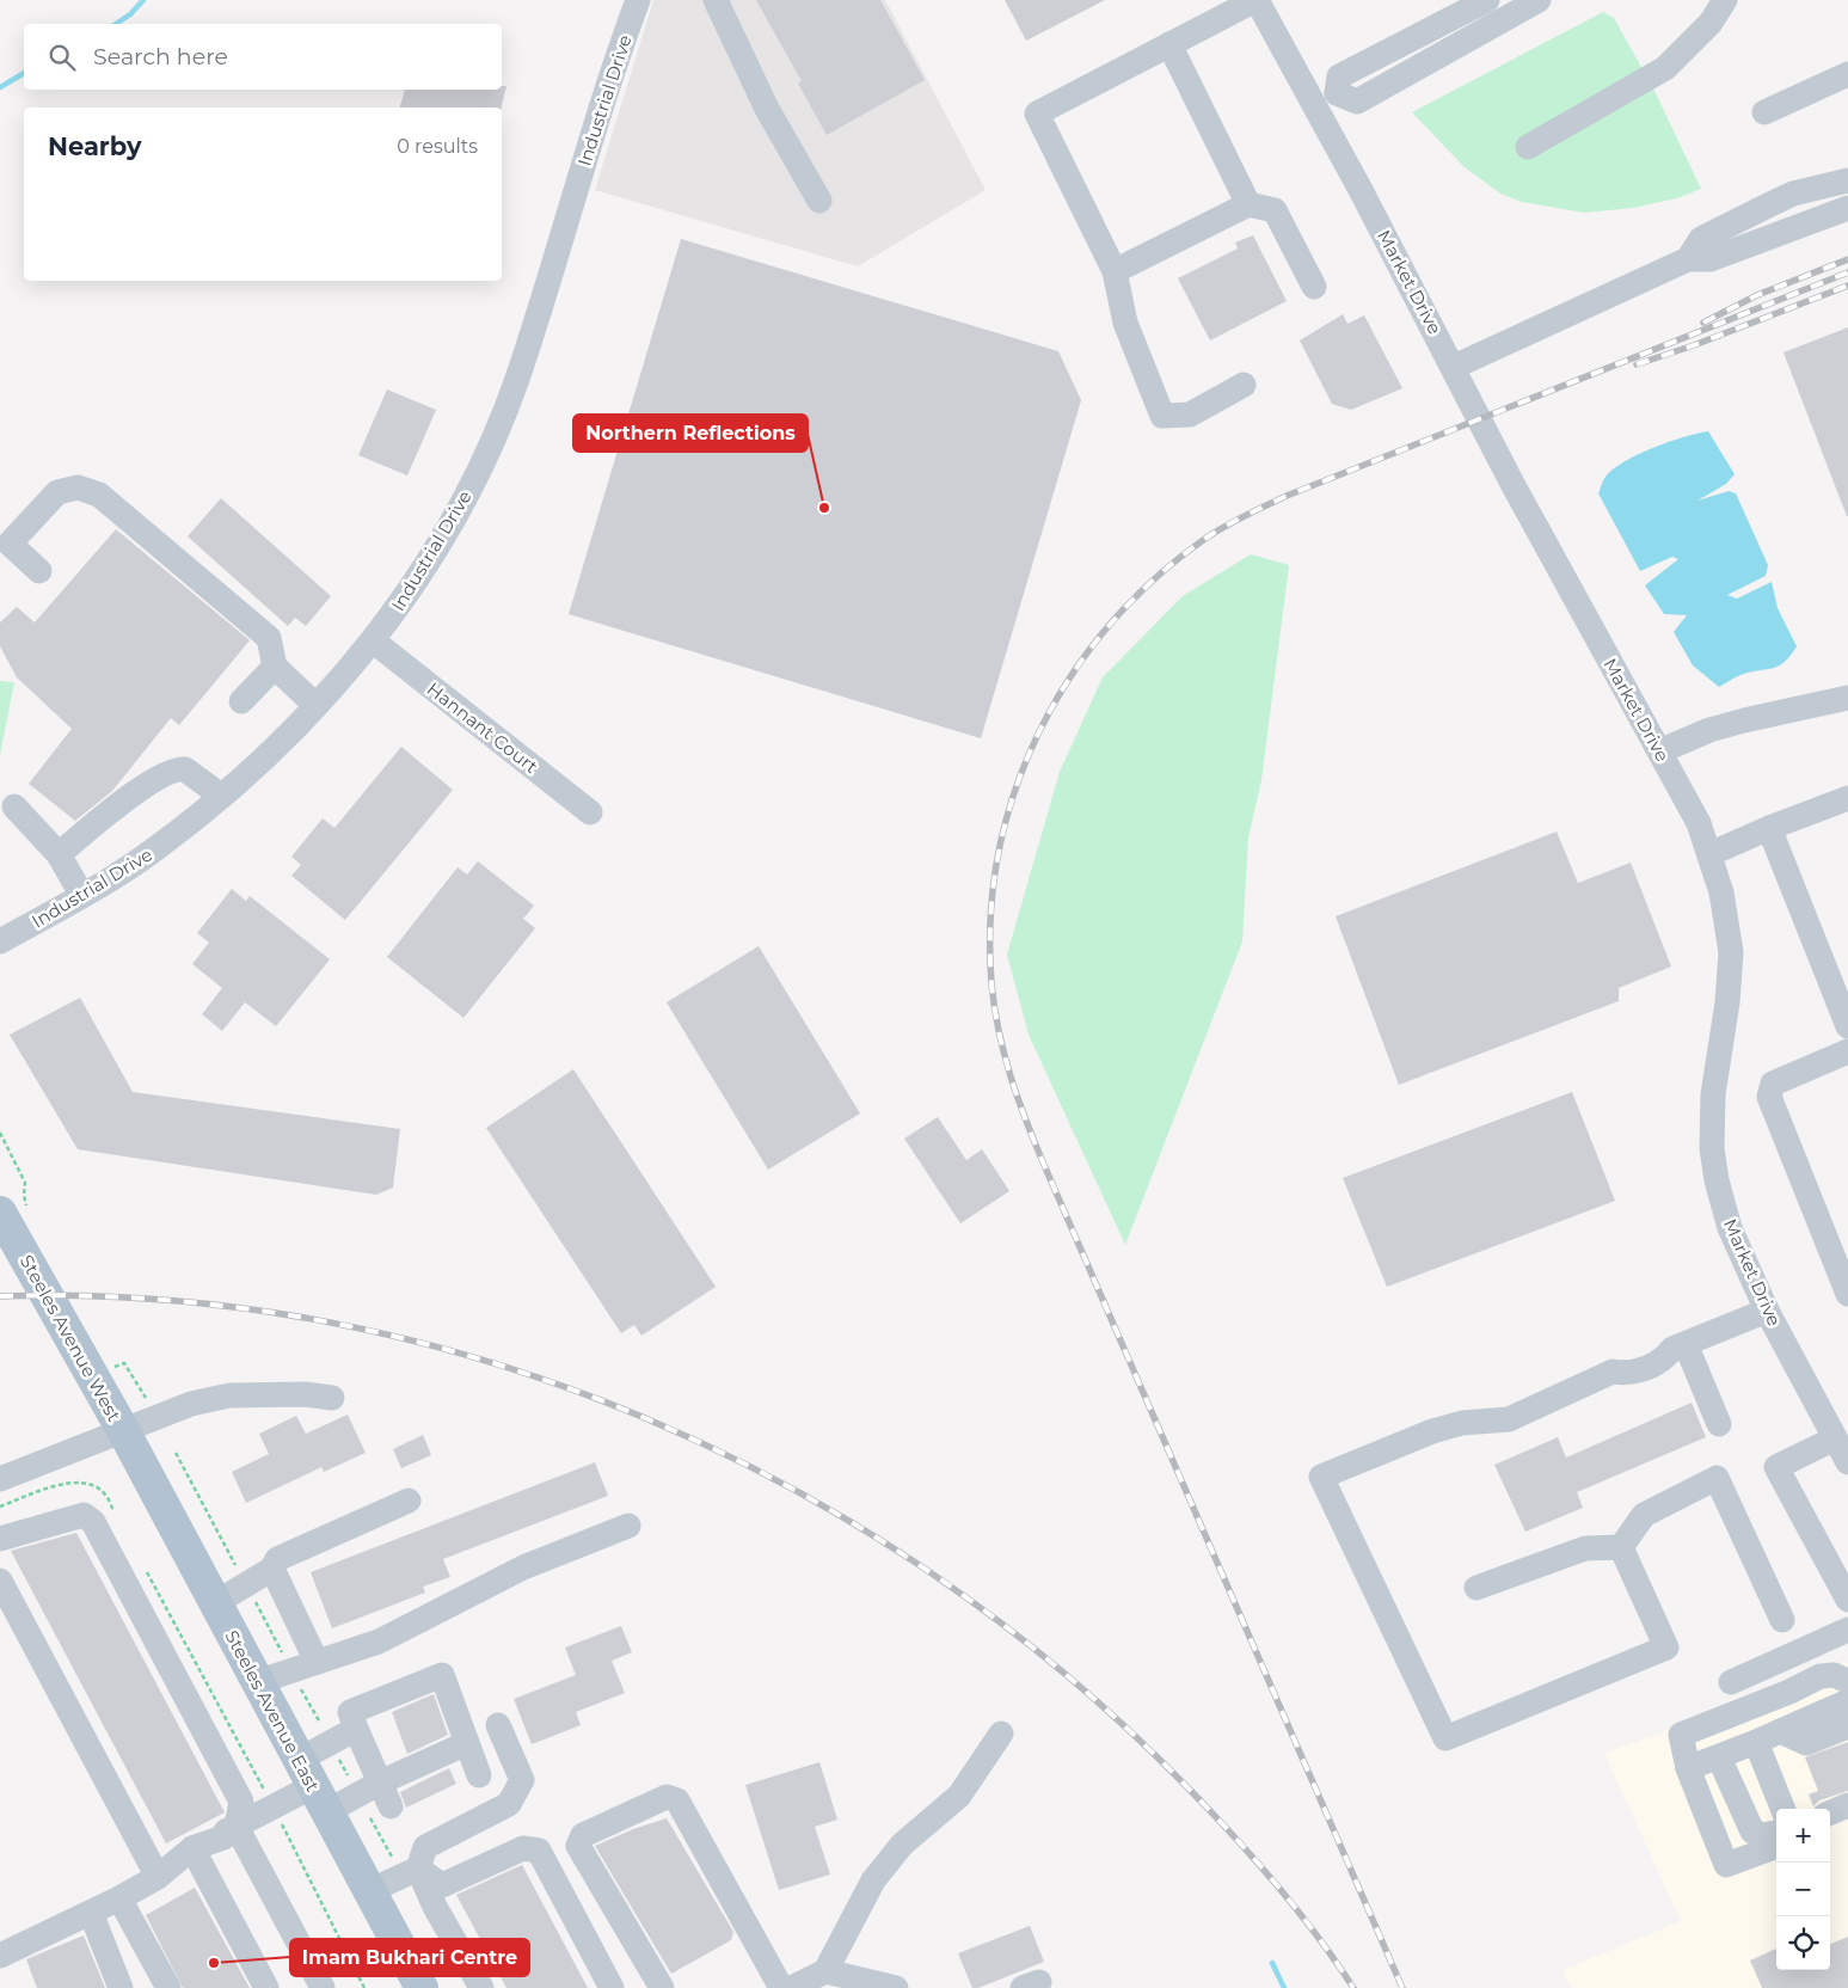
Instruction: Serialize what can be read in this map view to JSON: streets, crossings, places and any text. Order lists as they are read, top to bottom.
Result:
{
  "streets": {
    "main road": ["Steeles Avenue West", "Steeles Avenue East"],
    "street": ["Industrial Drive", "Market Drive", "Hannant Court"]
  },
  "crossings": [
    ["Industrial Drive", "Hannant Court"],
    ["Steeles Avenue West", "Steeles Avenue East"]
  ],
  "places": ["Northern Reflections", "Imam Bukhari Centre"],
  "page": {
    "search": "Search here",
    "heading": ["Nearby", "0 results"],
    "map_buttons": ["+", "−"]
  }
}
